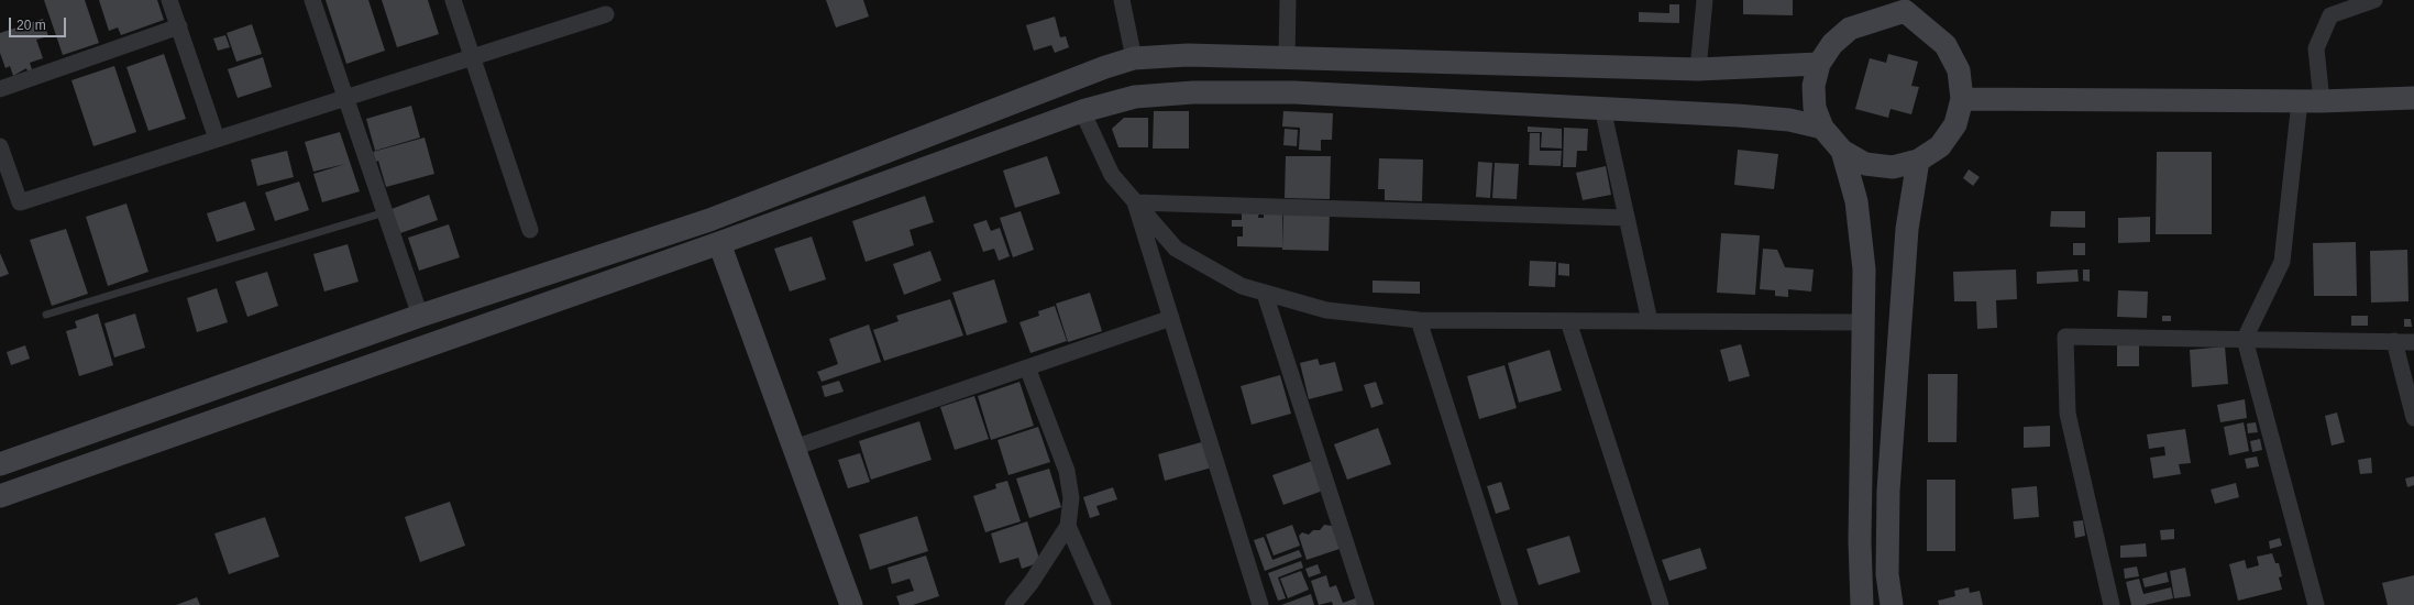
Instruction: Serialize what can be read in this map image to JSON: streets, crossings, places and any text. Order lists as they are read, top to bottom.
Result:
{
  "scale_bar": "20 m"
}
